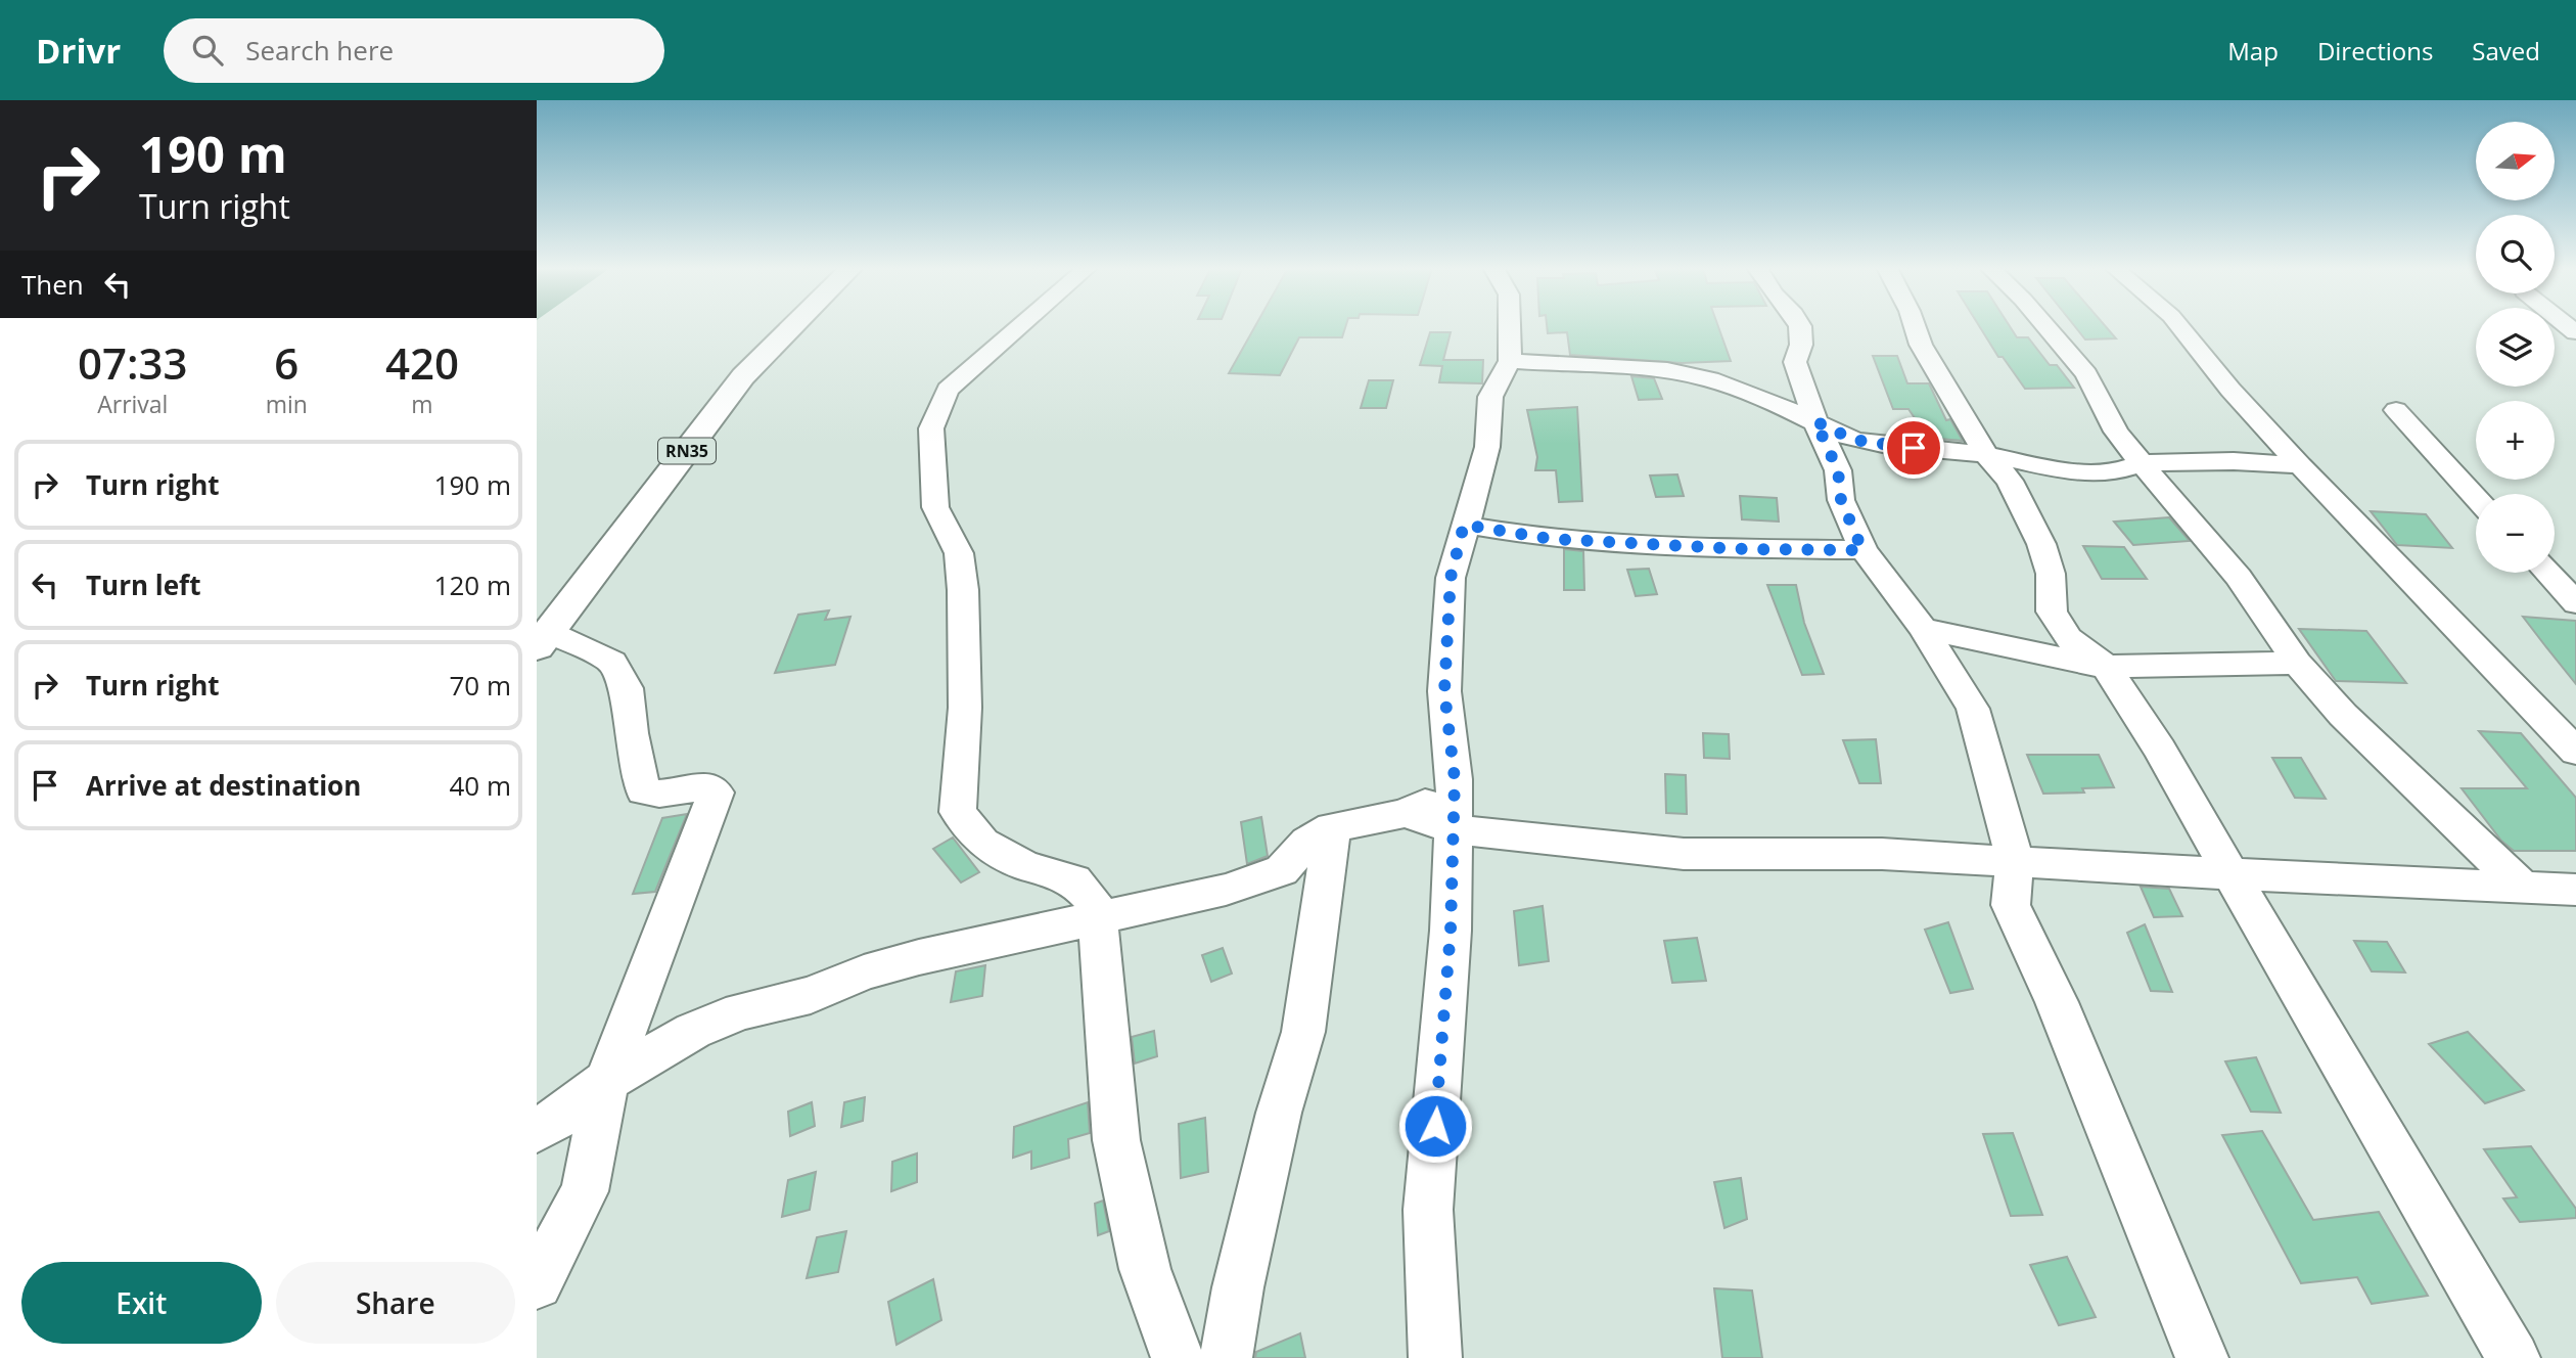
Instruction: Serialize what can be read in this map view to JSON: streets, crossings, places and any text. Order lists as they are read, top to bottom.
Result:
{
  "streets": {
    "main road": ["RN35"]
  },
  "north": "right",
  "page": {
    "header": "Drivr",
    "search": "Search here",
    "nav": ["Map", "Directions", "Saved"],
    "turn": ["190 m", "Turn right"],
    "map_buttons": ["+", "−"],
    "then": "Then",
    "eta": [
      "07:33",
      "Arrival",
      "6",
      "min",
      "420",
      "m"
    ],
    "list": [
      {
        "name": "Turn right",
        "value": "190 m"
      },
      {
        "name": "Turn left",
        "value": "120 m"
      },
      {
        "name": "Turn right",
        "value": "70 m"
      },
      {
        "name": "Arrive at destination",
        "value": "40 m"
      }
    ],
    "buttons": ["Exit", "Share"]
  }
}
